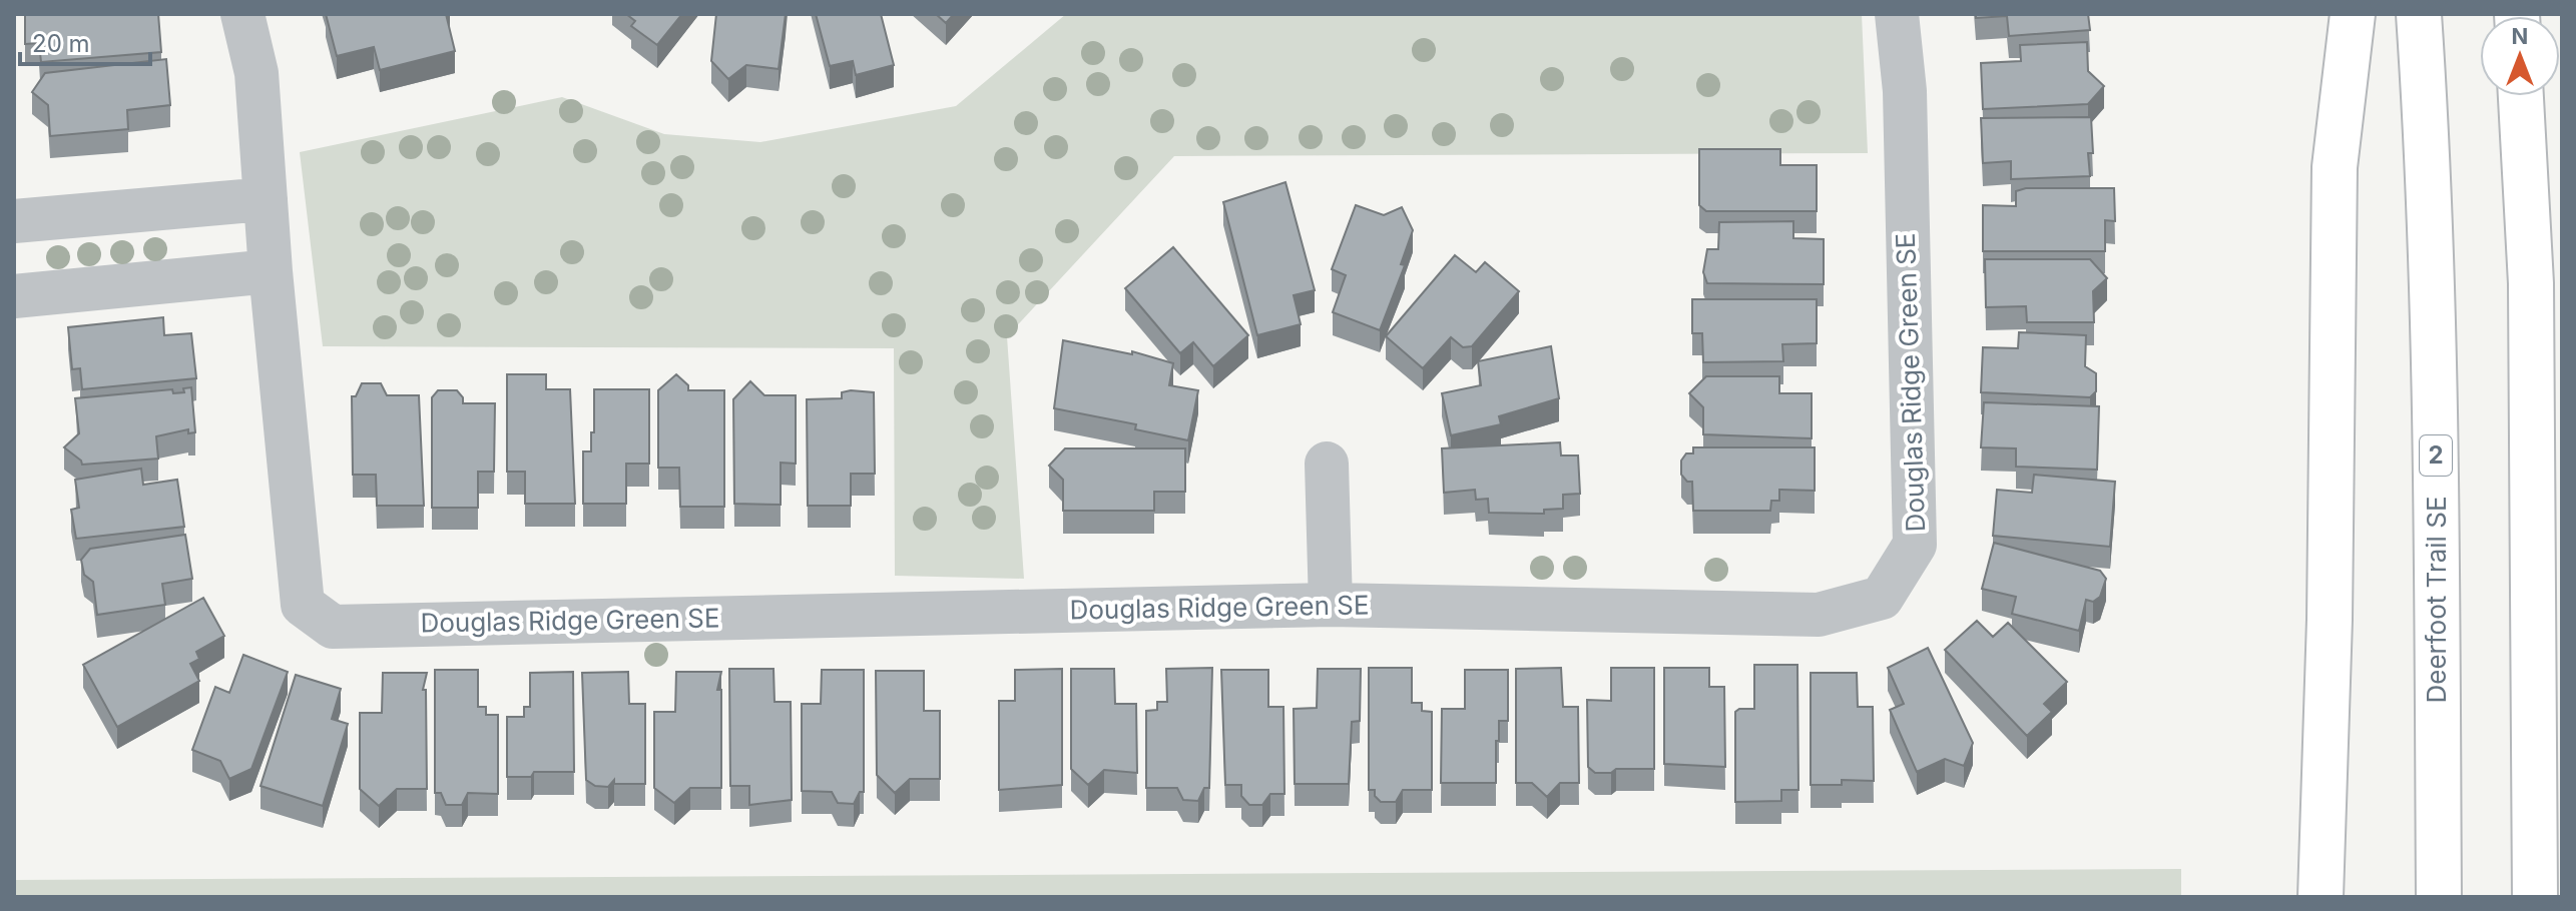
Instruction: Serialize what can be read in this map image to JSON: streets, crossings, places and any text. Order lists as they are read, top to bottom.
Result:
{
  "streets": {
    "highway": ["2", "Deerfoot Trail SE"],
    "street": ["Douglas Ridge Green SE"]
  },
  "scale_bar": "20 m",
  "north": "top"
}
